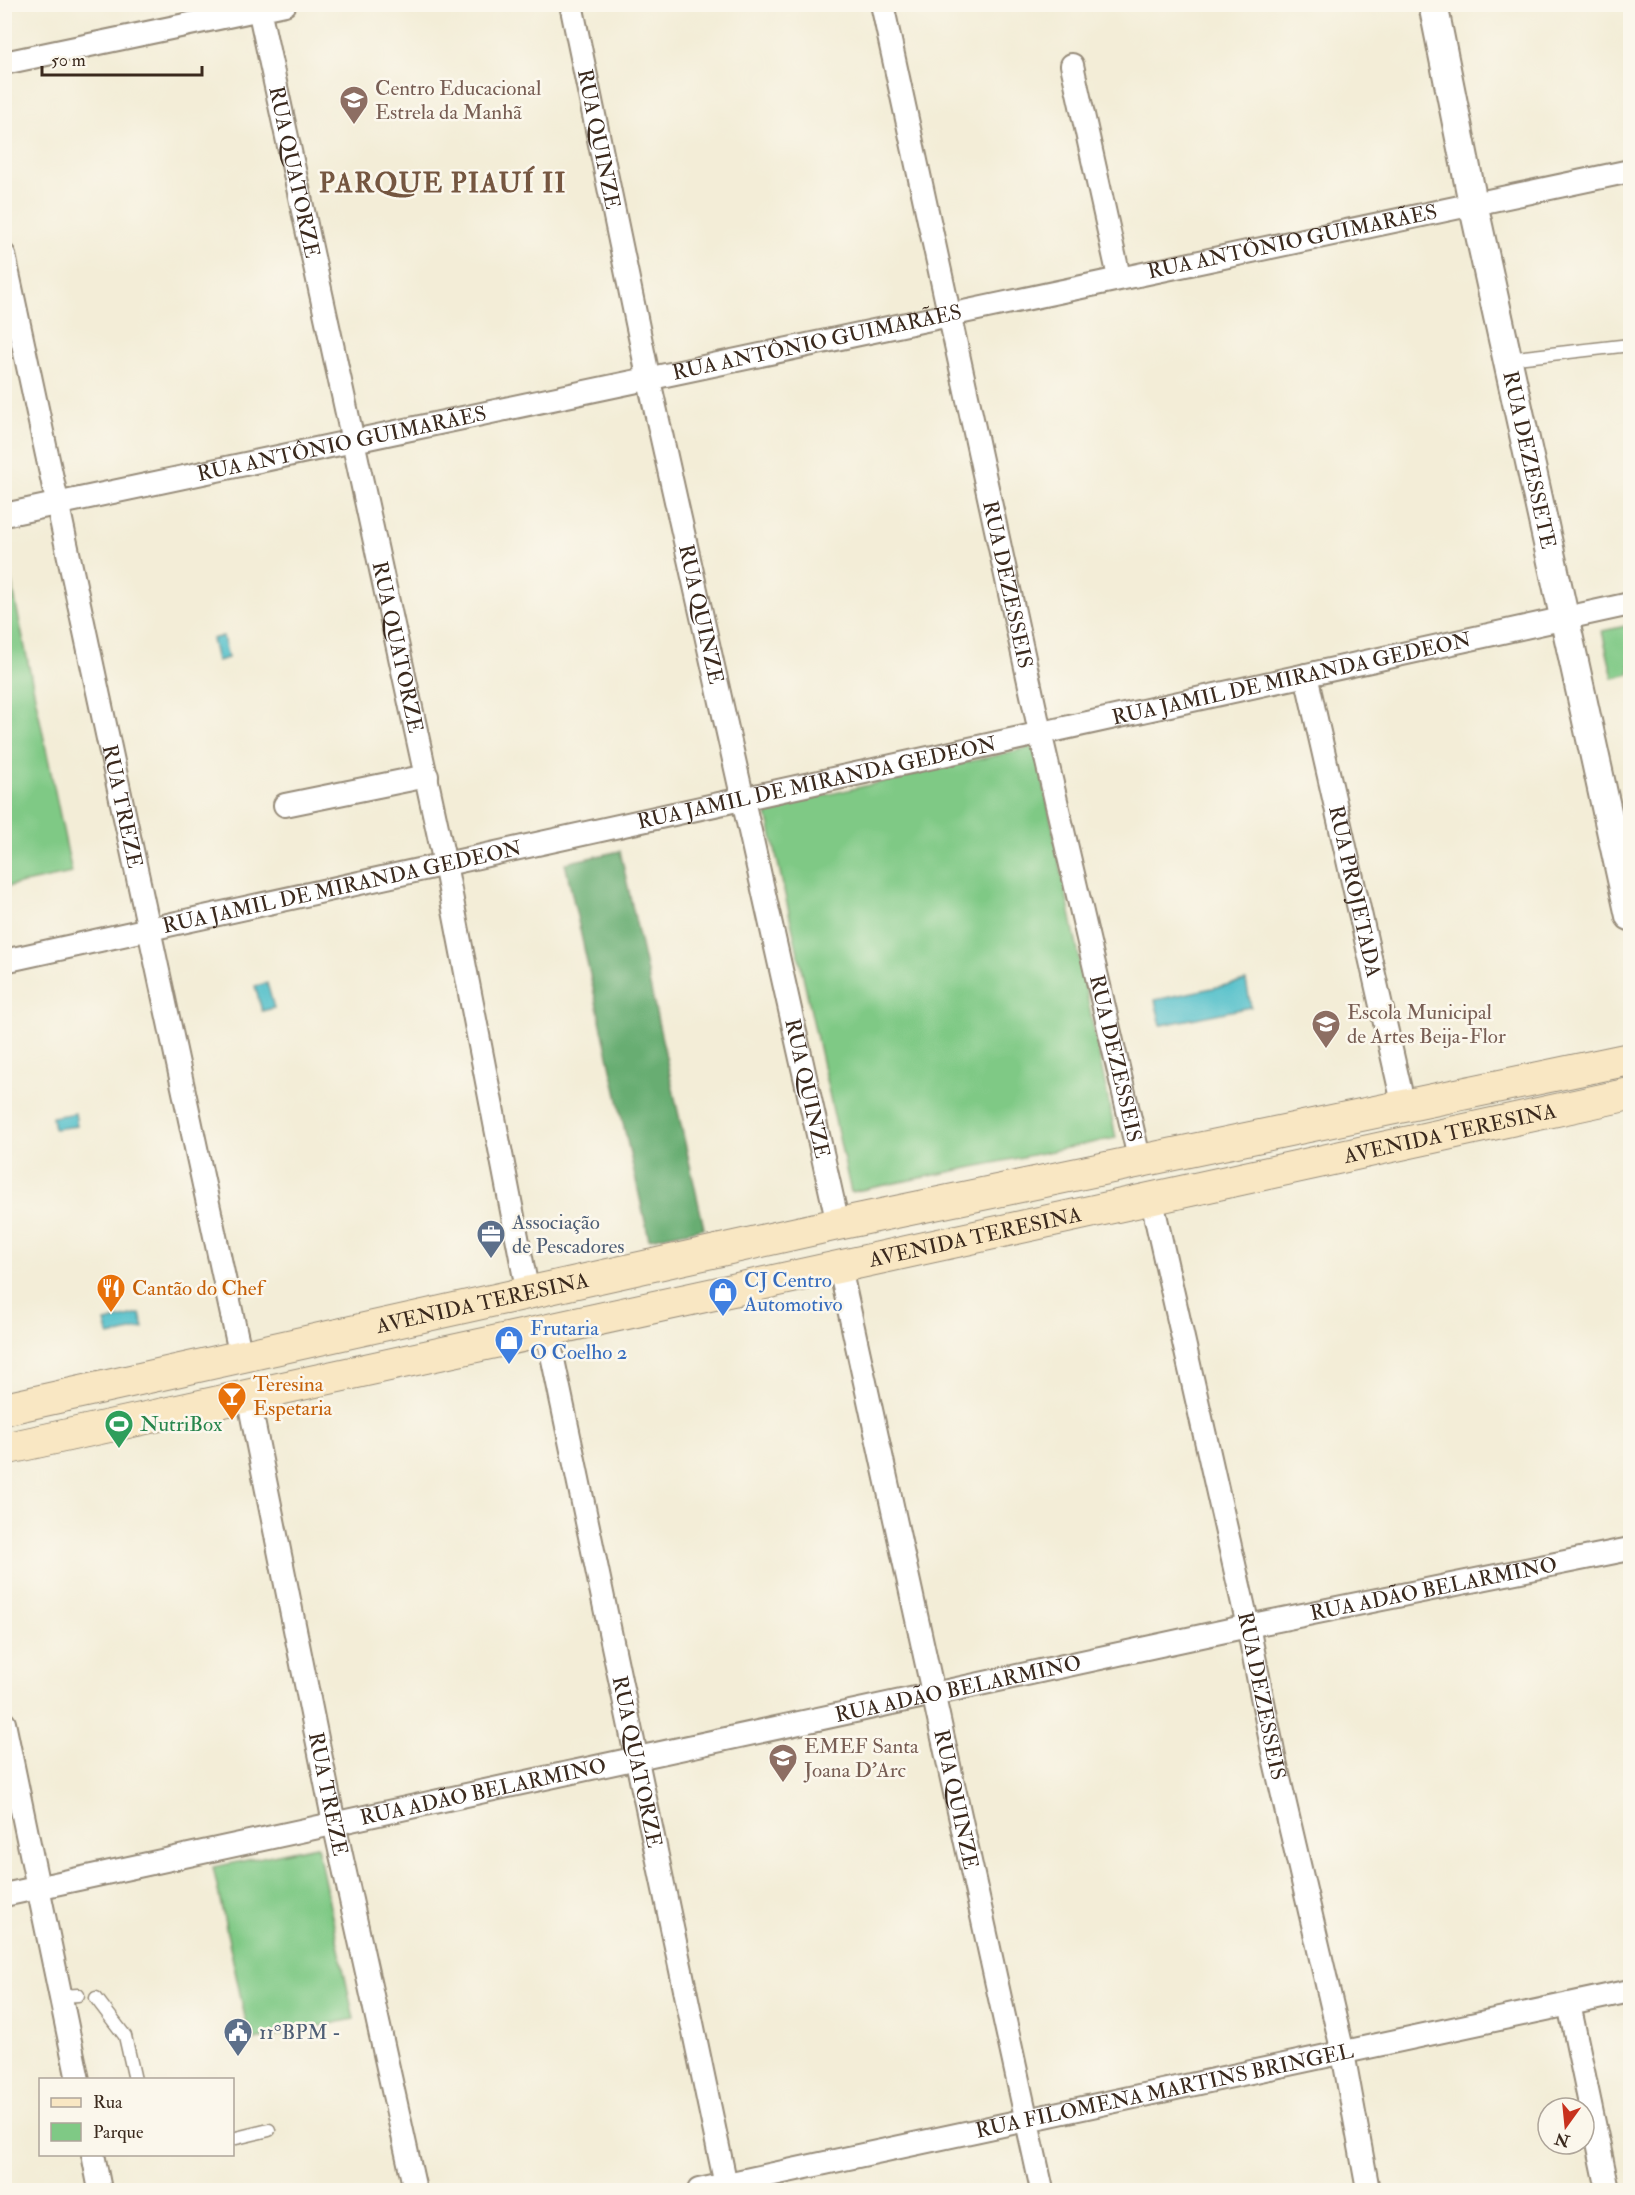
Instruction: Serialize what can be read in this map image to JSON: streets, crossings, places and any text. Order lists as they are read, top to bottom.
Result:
{
  "streets": {
    "main road": ["AVENIDA TERESINA"],
    "street": [
      "RUA QUINZE",
      "RUA QUATORZE",
      "RUA ANTÔNIO GUIMARÃES",
      "RUA DEZESSETE",
      "RUA DEZESSEIS",
      "RUA JAMIL DE MIRANDA GEDEON",
      "RUA TREZE",
      "RUA PROJETADA",
      "RUA ADÃO BELARMINO",
      "RUA FILOMENA MARTINS BRINGEL"
    ]
  },
  "crossings": [
    ["RUA QUINZE", "RUA ANTÔNIO GUIMARÃES"],
    ["RUA QUINZE", "RUA JAMIL DE MIRANDA GEDEON"],
    ["RUA QUINZE", "AVENIDA TERESINA"],
    ["RUA QUINZE", "RUA ADÃO BELARMINO"],
    ["RUA QUINZE", "RUA FILOMENA MARTINS BRINGEL"],
    ["RUA QUATORZE", "RUA ANTÔNIO GUIMARÃES"],
    ["RUA QUATORZE", "RUA JAMIL DE MIRANDA GEDEON"],
    ["RUA QUATORZE", "AVENIDA TERESINA"],
    ["RUA QUATORZE", "RUA ADÃO BELARMINO"],
    ["RUA QUATORZE", "RUA FILOMENA MARTINS BRINGEL"],
    ["RUA ANTÔNIO GUIMARÃES", "RUA DEZESSETE"],
    ["RUA ANTÔNIO GUIMARÃES", "RUA DEZESSEIS"],
    ["RUA ANTÔNIO GUIMARÃES", "RUA TREZE"],
    ["RUA DEZESSETE", "RUA JAMIL DE MIRANDA GEDEON"],
    ["RUA DEZESSEIS", "RUA JAMIL DE MIRANDA GEDEON"],
    ["RUA DEZESSEIS", "AVENIDA TERESINA"],
    ["RUA DEZESSEIS", "RUA ADÃO BELARMINO"],
    ["RUA DEZESSEIS", "RUA FILOMENA MARTINS BRINGEL"],
    ["RUA JAMIL DE MIRANDA GEDEON", "RUA TREZE"],
    ["RUA JAMIL DE MIRANDA GEDEON", "RUA PROJETADA"],
    ["RUA TREZE", "AVENIDA TERESINA"],
    ["RUA TREZE", "RUA ADÃO BELARMINO"],
    ["RUA PROJETADA", "AVENIDA TERESINA"]
  ],
  "districts": ["PARQUE PIAUÍ II"],
  "places": {
    "school or university": ["Centro Educacional Estrela da Manhã", "Escola Municipal de Artes Beija-Flor", "EMEF Santa Joana D'Arc"],
    "office": ["Associação de Pescadores"],
    "restaurant": ["Cantão do Chef"],
    "shop": ["CJ Centro Automotivo", "Frutaria O Coelho 2"],
    "bar": ["Teresina Espetaria"],
    "sports": ["NutriBox"],
    "public building": ["11°BPM -"]
  },
  "legend": ["Rua", "Parque"],
  "scale_bar": "50 m",
  "north": "bottom"
}
